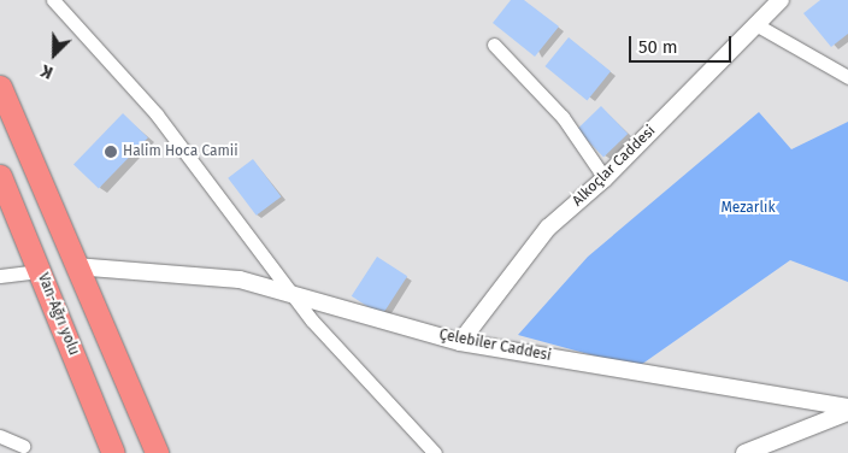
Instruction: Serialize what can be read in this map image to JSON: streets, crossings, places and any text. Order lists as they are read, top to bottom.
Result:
{
  "streets": {
    "highway": ["Van-Ağrı yolu"],
    "street": ["Alkoçlar Caddesi", "Çelebiler Caddesi"]
  },
  "crossings": [
    ["Alkoçlar Caddesi", "Çelebiler Caddesi"]
  ],
  "parks": ["Mezarlık"],
  "places": ["Halim Hoca Camii"],
  "scale_bar": "50 m",
  "north": "bottom left"
}
